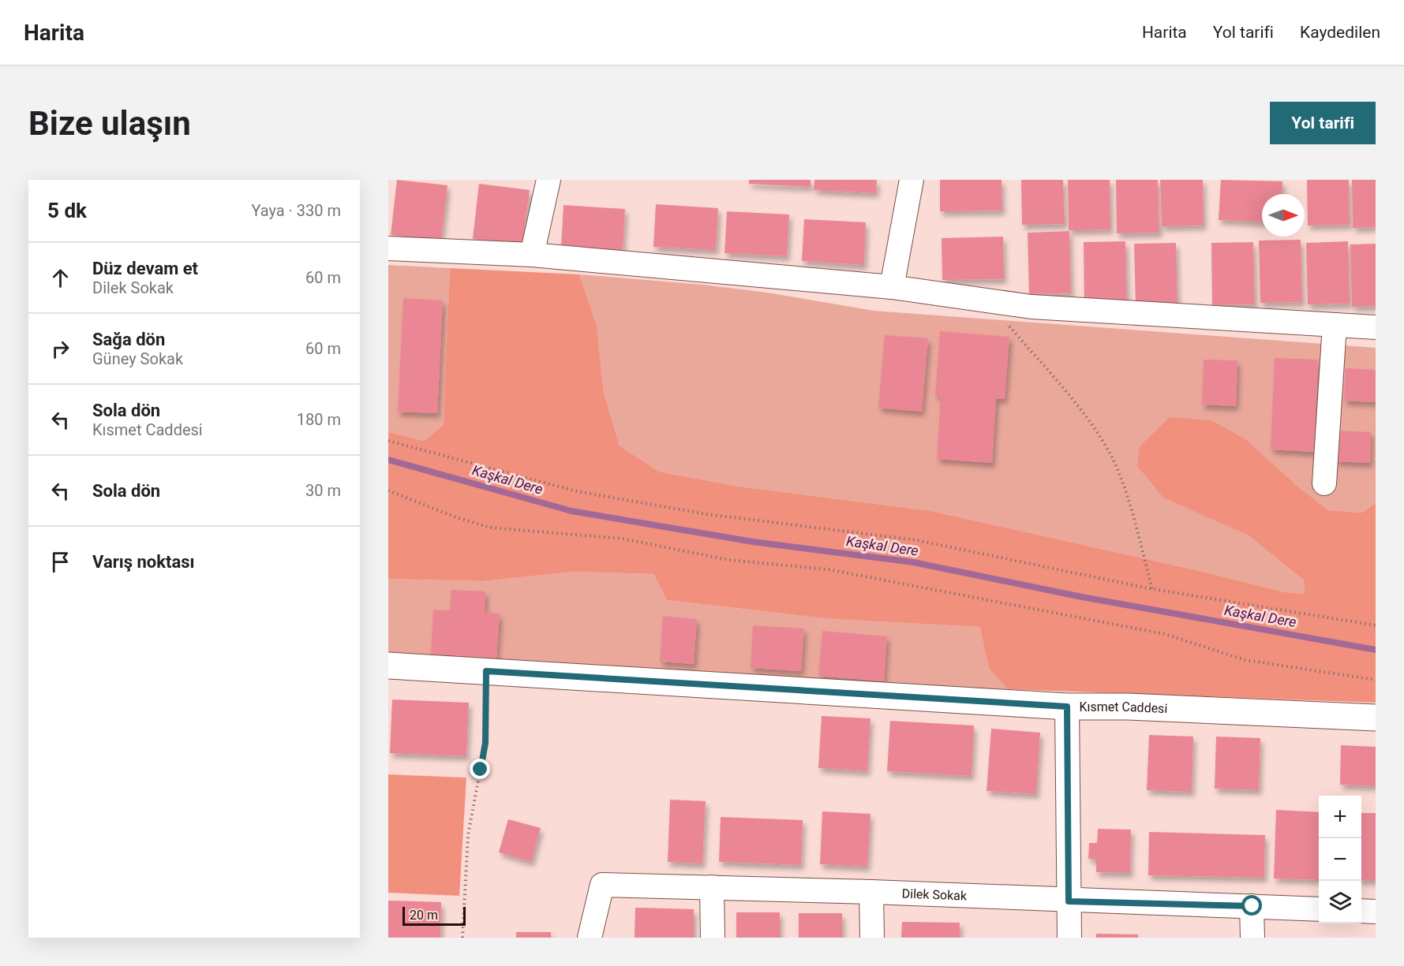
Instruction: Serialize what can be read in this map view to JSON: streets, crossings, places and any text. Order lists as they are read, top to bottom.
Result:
{
  "streets": {
    "main road": ["Kısmet Caddesi"],
    "street": ["Dilek Sokak"]
  },
  "water": ["Kaşkal Dere"],
  "scale_bar": "20 m",
  "north": "right",
  "page": {
    "header": "Harita",
    "nav": ["Harita", "Yol tarifi", "Kaydedilen"],
    "buttons": "Yol tarifi",
    "title": "Bize ulaşın",
    "heading": ["5 dk", "Yaya · 330 m"],
    "list": [
      ["Düz devam et", "Dilek Sokak", "60 m"],
      ["Sağa dön", "Güney Sokak", "60 m"],
      ["Sola dön", "Kısmet Caddesi", "180 m"],
      ["Sola dön", "30 m"],
      "Varış noktası"
    ],
    "map_buttons": ["+", "−"],
    "scale": "20 m"
  }
}
